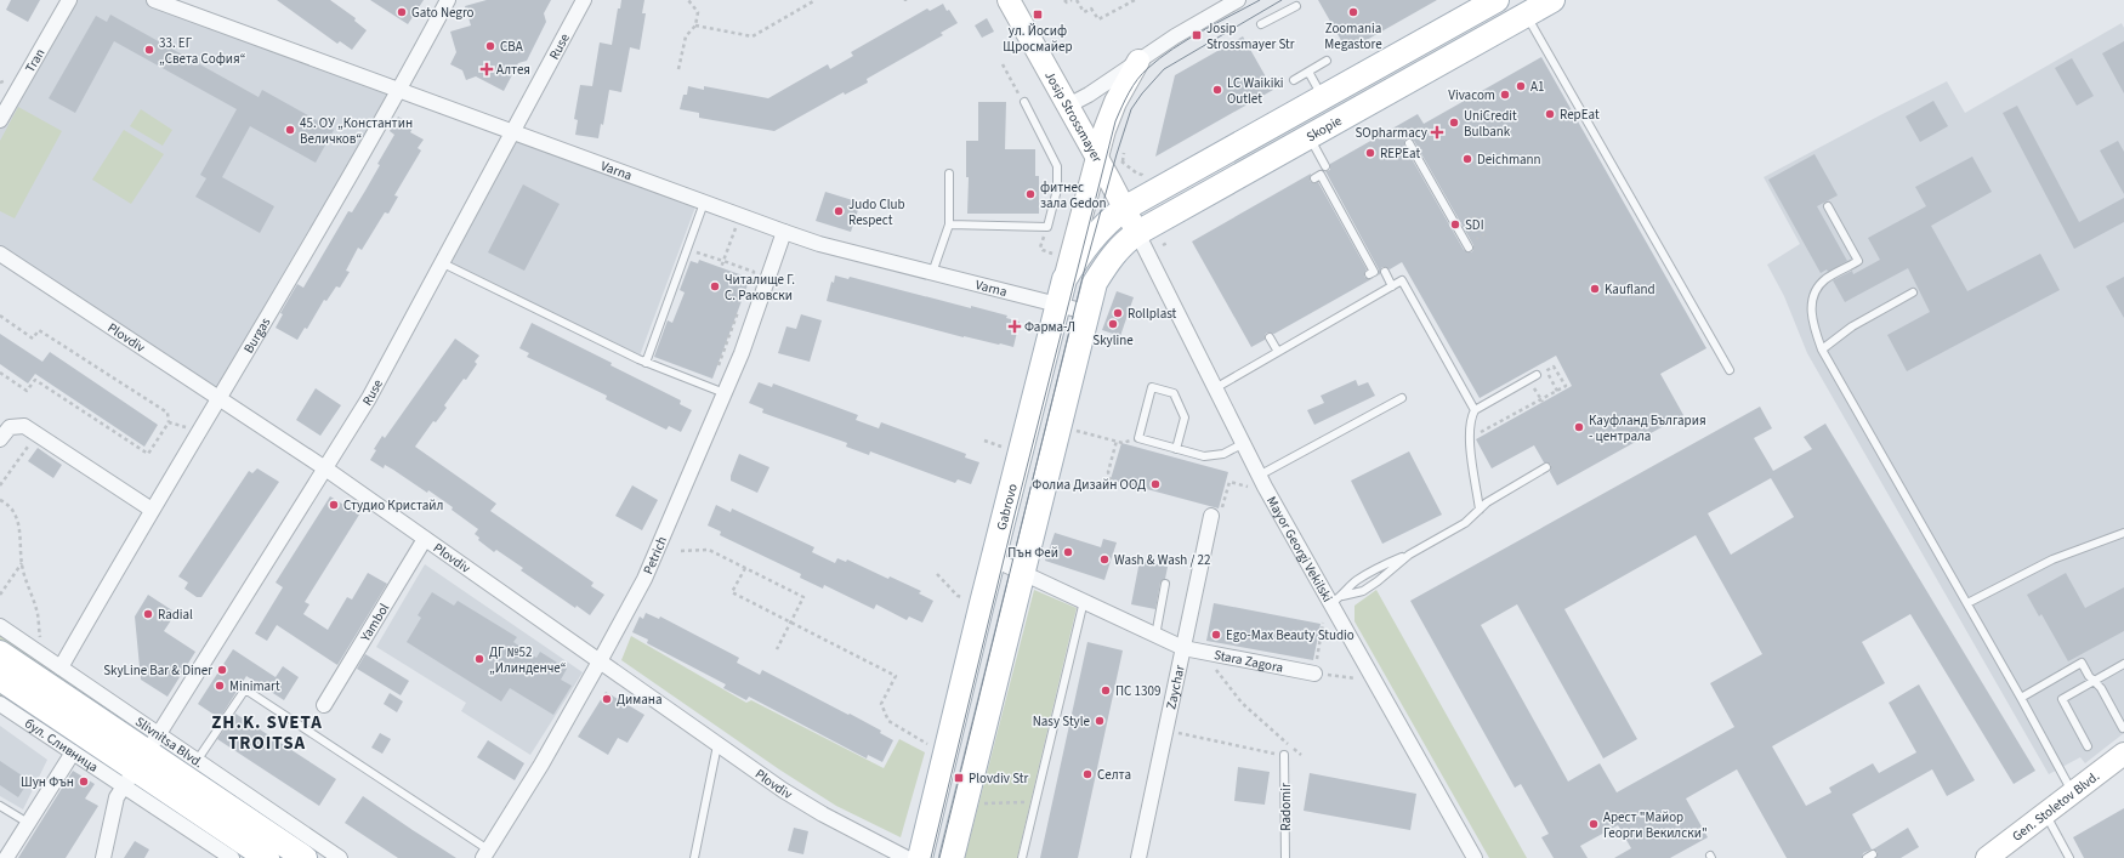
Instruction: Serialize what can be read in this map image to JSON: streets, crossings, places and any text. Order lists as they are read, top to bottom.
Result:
{
  "streets": {
    "main road": ["Skopie", "Gabrovo", "Slivnitsa Blvd."],
    "street": [
      "Ruse",
      "Tran",
      "Josip Strossmayer",
      "Varna",
      "Burgas",
      "Plovdiv",
      "Mayor Georgi Vekilski",
      "Petrich",
      "Yambol",
      "Stara Zagora",
      "Zaychar",
      "бул. Сливница",
      "Gen. Stoletov Blvd."
    ],
    "lane": ["Radomir"]
  },
  "crossings": [
    ["Ruse", "Varna"],
    ["Ruse", "Plovdiv"],
    ["Ruse", "Slivnitsa Blvd."],
    ["Ruse", "бул. Сливница"],
    ["Josip Strossmayer", "Skopie"],
    ["Josip Strossmayer", "Gabrovo"],
    ["Josip Strossmayer", "Mayor Georgi Vekilski"],
    ["Skopie", "Mayor Georgi Vekilski"],
    ["Varna", "Burgas"],
    ["Varna", "Gabrovo"],
    ["Varna", "Petrich"],
    ["Burgas", "Plovdiv"],
    ["Burgas", "Slivnitsa Blvd."],
    ["Plovdiv", "Petrich"],
    ["Plovdiv", "Yambol"],
    ["Gabrovo", "Stara Zagora"],
    ["Stara Zagora", "Zaychar"],
    ["Slivnitsa Blvd.", "бул. Сливница"]
  ],
  "districts": ["ZH.K. SVETA TROITSA"],
  "places": {
    "other": [
      "Gato Negro",
      "Zoomania Megastore",
      "CBA",
      "33. ЕГ „Света София“",
      "A1",
      "LC Waikiki Outlet",
      "Vivacom",
      "RepEat",
      "UniCredit Bulbank",
      "45. ОУ „Константин Величков“",
      "REPEat",
      "Deichmann",
      "фитнес зала Gedon",
      "Judo Club Respect",
      "SDI",
      "Читалище Г. С. Раковски",
      "Kaufland",
      "Rollplast",
      "Skyline",
      "Кауфланд България - централа",
      "Фолиа Дизайн ООД",
      "Студио Кристайл",
      "Пън Фей",
      "Wash & Wash / 22",
      "Radial",
      "Ego-Max Beauty Studio",
      "ДГ №52 „Илинденче“",
      "SkyLine Bar & Diner",
      "Minimart",
      "ПС 1309",
      "Димана",
      "Nasy Style",
      "Селта",
      "Шун Фън",
      "Арест \"Майор Георги Векилски\""
    ],
    "transit": ["ул. Йосиф Щросмайер", "Josip Strossmayer Str", "Plovdiv Str"],
    "health": ["Алтея", "SOpharmacy", "Фарма-Л"]
  }
}
